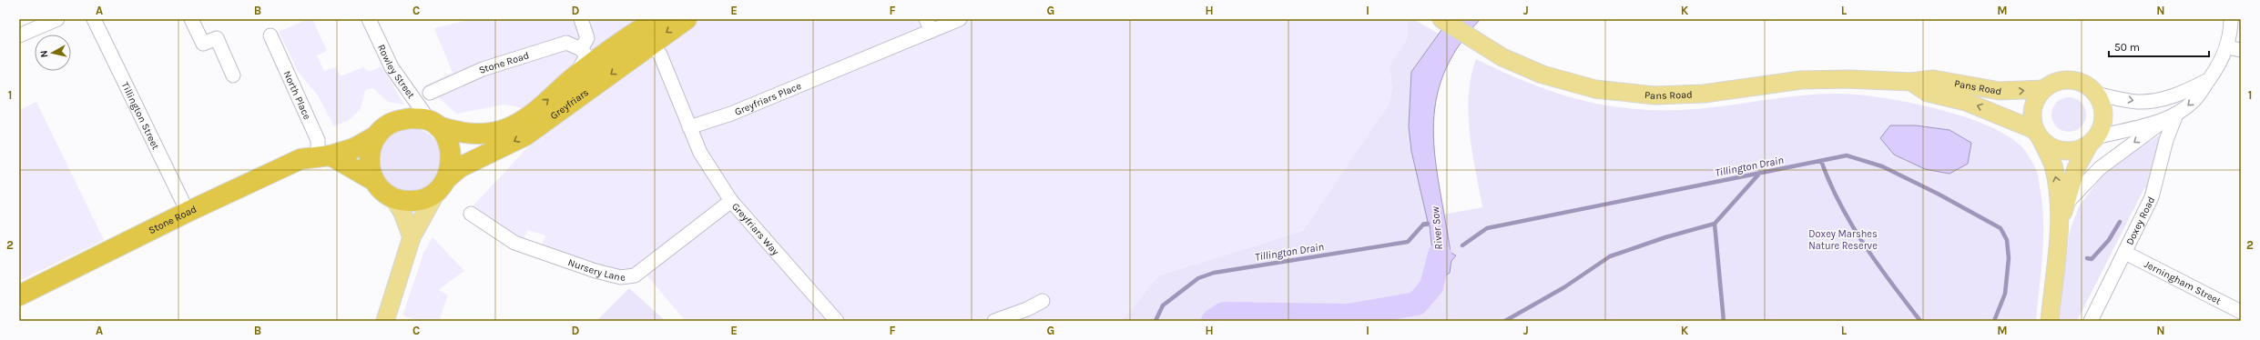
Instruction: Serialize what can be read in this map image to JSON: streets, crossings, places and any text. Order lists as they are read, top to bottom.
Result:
{
  "streets": {
    "highway": ["Stone Road", "Greyfriars"],
    "main road": ["Pans Road"],
    "street": [
      "Rowley Street",
      "North Place",
      "Greyfriars Place",
      "Tillington Street",
      "Doxey Road",
      "Greyfriars Way",
      "Nursery Lane",
      "Jerningham Street"
    ]
  },
  "crossings": [
    ["Stone Road", "Rowley Street"],
    ["Stone Road", "North Place"],
    ["Stone Road", "Greyfriars"],
    ["Stone Road", "Tillington Street"],
    ["Rowley Street", "Greyfriars"],
    ["Pans Road", "Doxey Road"],
    ["Greyfriars Place", "Greyfriars Way"],
    ["Doxey Road", "Jerningham Street"],
    ["Greyfriars Way", "Nursery Lane"]
  ],
  "water": ["Tillington Drain", "River Sow"],
  "parks": ["Doxey Marshes Nature Reserve"],
  "scale_bar": "50 m",
  "north": "left",
  "grid": {
    "columns": [
      "A",
      "B",
      "C",
      "D",
      "E",
      "F",
      "G",
      "H",
      "I",
      "J",
      "K",
      "L",
      "M",
      "N"
    ],
    "rows": ["1", "2"]
  }
}
